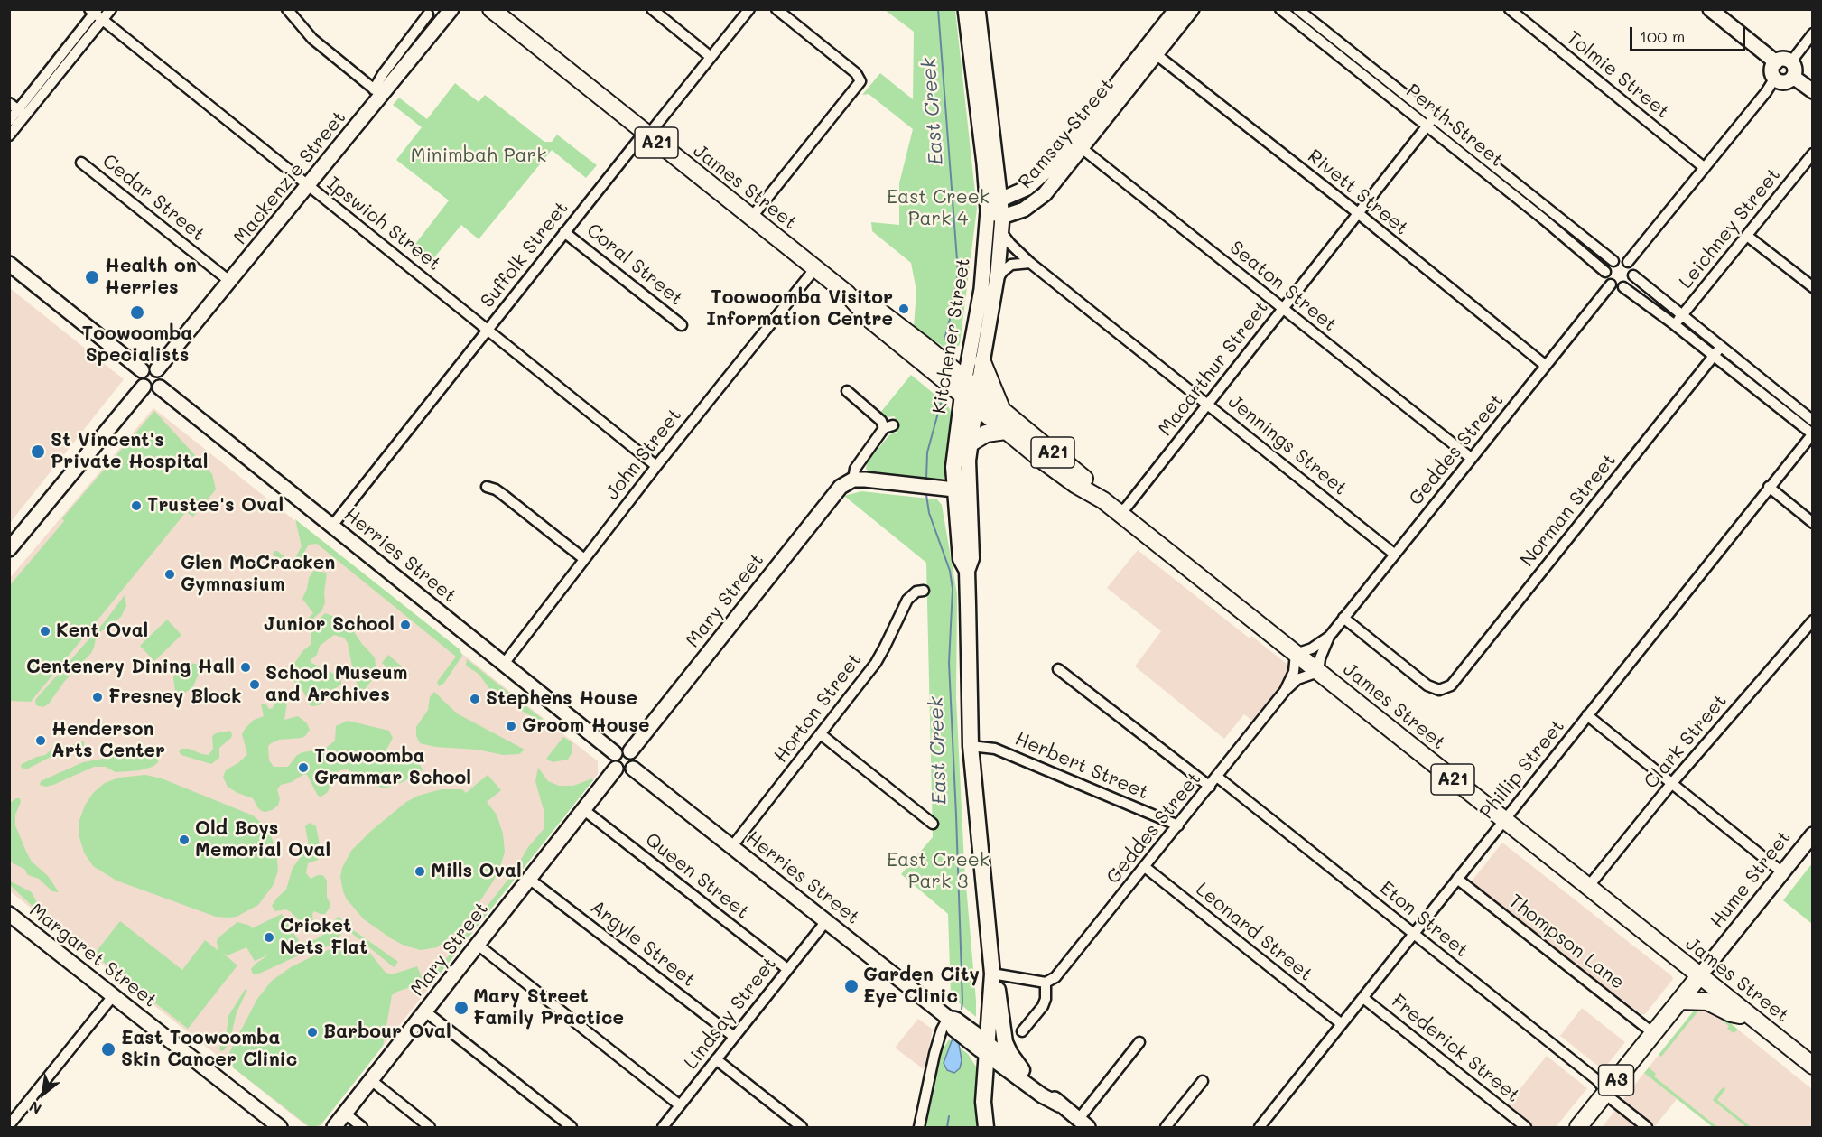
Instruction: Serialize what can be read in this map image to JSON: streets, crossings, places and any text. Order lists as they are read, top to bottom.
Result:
{
  "streets": {
    "highway": [
      "A21",
      "James Street",
      "Hume Street",
      "A3"
    ],
    "main road": [
      "Ramsay Street",
      "Mackenzie Street",
      "Kitchener Street",
      "Herries Street",
      "Mary Street",
      "Margaret Street"
    ],
    "street": [
      "Tolmie Street",
      "Perth Street",
      "Rivett Street",
      "Cedar Street",
      "Ipswich Street",
      "Leichney Street",
      "Suffolk Street",
      "Coral Street",
      "Seaton Street",
      "Macarthur Street",
      "Jennings Street",
      "Geddes Street",
      "John Street",
      "Norman Street",
      "Horton Street",
      "Clark Street",
      "Herbert Street",
      "Phillip Street",
      "Queen Street",
      "Eton Street",
      "Leonard Street",
      "Thompson Lane",
      "Argyle Street",
      "Lindsay Street",
      "Frederick Street"
    ]
  },
  "crossings": [
    ["Perth Street", "Macarthur Street"],
    ["Perth Street", "Geddes Street"],
    ["Ramsay Street", "Rivett Street"],
    ["Ramsay Street", "Seaton Street"],
    ["Ramsay Street", "Kitchener Street"],
    ["Mackenzie Street", "Cedar Street"],
    ["Mackenzie Street", "Ipswich Street"],
    ["Mackenzie Street", "Herries Street"],
    ["James Street", "Suffolk Street"],
    ["James Street", "Kitchener Street"],
    ["James Street", "Macarthur Street"],
    ["James Street", "Geddes Street"],
    ["James Street", "John Street"],
    ["James Street", "Clark Street"],
    ["James Street", "Phillip Street"],
    ["James Street", "Hume Street"],
    ["Rivett Street", "Macarthur Street"],
    ["Rivett Street", "Geddes Street"],
    ["Ipswich Street", "Suffolk Street"],
    ["Ipswich Street", "John Street"],
    ["Suffolk Street", "Coral Street"],
    ["Suffolk Street", "Herries Street"],
    ["Seaton Street", "Macarthur Street"],
    ["Seaton Street", "Geddes Street"],
    ["Kitchener Street", "Jennings Street"],
    ["Kitchener Street", "Herries Street"],
    ["Kitchener Street", "Herbert Street"],
    ["Macarthur Street", "Jennings Street"],
    ["Jennings Street", "Geddes Street"],
    ["Geddes Street", "Norman Street"],
    ["Geddes Street", "Herbert Street"],
    ["Geddes Street", "Eton Street"],
    ["Geddes Street", "Leonard Street"],
    ["John Street", "Herries Street"],
    ["Herries Street", "Mary Street"],
    ["Herries Street", "Horton Street"],
    ["Herries Street", "Lindsay Street"],
    ["Mary Street", "Queen Street"],
    ["Mary Street", "Argyle Street"],
    ["Phillip Street", "Eton Street"],
    ["Phillip Street", "Leonard Street"],
    ["Phillip Street", "Thompson Lane"],
    ["Phillip Street", "Frederick Street"],
    ["Queen Street", "Lindsay Street"],
    ["Hume Street", "Eton Street"],
    ["Hume Street", "Thompson Lane"],
    ["Argyle Street", "Lindsay Street"]
  ],
  "water": ["East Creek"],
  "parks": ["Minimbah Park", "East Creek Park 4", "East Creek Park 3"],
  "places": [
    "Health on Herries",
    "Toowoomba Visitor Information Centre",
    "Toowoomba Specialists",
    "St Vincent's Private Hospital",
    "Trustee's Oval",
    "Glen McCracken Gymnasium",
    "Junior School",
    "Kent Oval",
    "Centenery Dining Hall",
    "School Museum and Archives",
    "Fresney Block",
    "Stephens House",
    "Groom House",
    "Henderson Arts Center",
    "Toowoomba Grammar School",
    "Old Boys Memorial Oval",
    "Mills Oval",
    "Cricket Nets Flat",
    "Garden City Eye Clinic",
    "Mary Street Family Practice",
    "Barbour Oval",
    "East Toowoomba Skin Cancer Clinic"
  ],
  "scale_bar": "100 m",
  "north": "bottom left"
}
